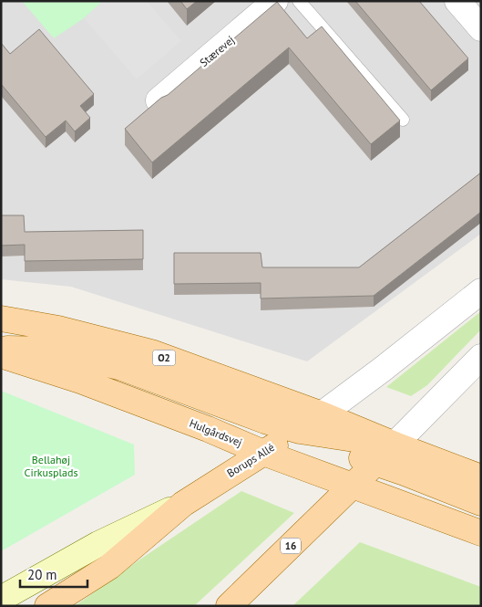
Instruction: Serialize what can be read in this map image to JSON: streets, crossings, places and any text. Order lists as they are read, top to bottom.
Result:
{
  "streets": {
    "main road": [
      "O2",
      "Hulgårdsvej",
      "Borups Allé",
      "16"
    ],
    "street": ["Stærevej"]
  },
  "crossings": [
    ["O2", "Borups Allé"],
    ["O2", "16"],
    ["Hulgårdsvej", "Borups Allé"],
    ["Hulgårdsvej", "16"]
  ],
  "parks": ["Bellahøj Cirkusplads"],
  "scale_bar": "20 m"
}
